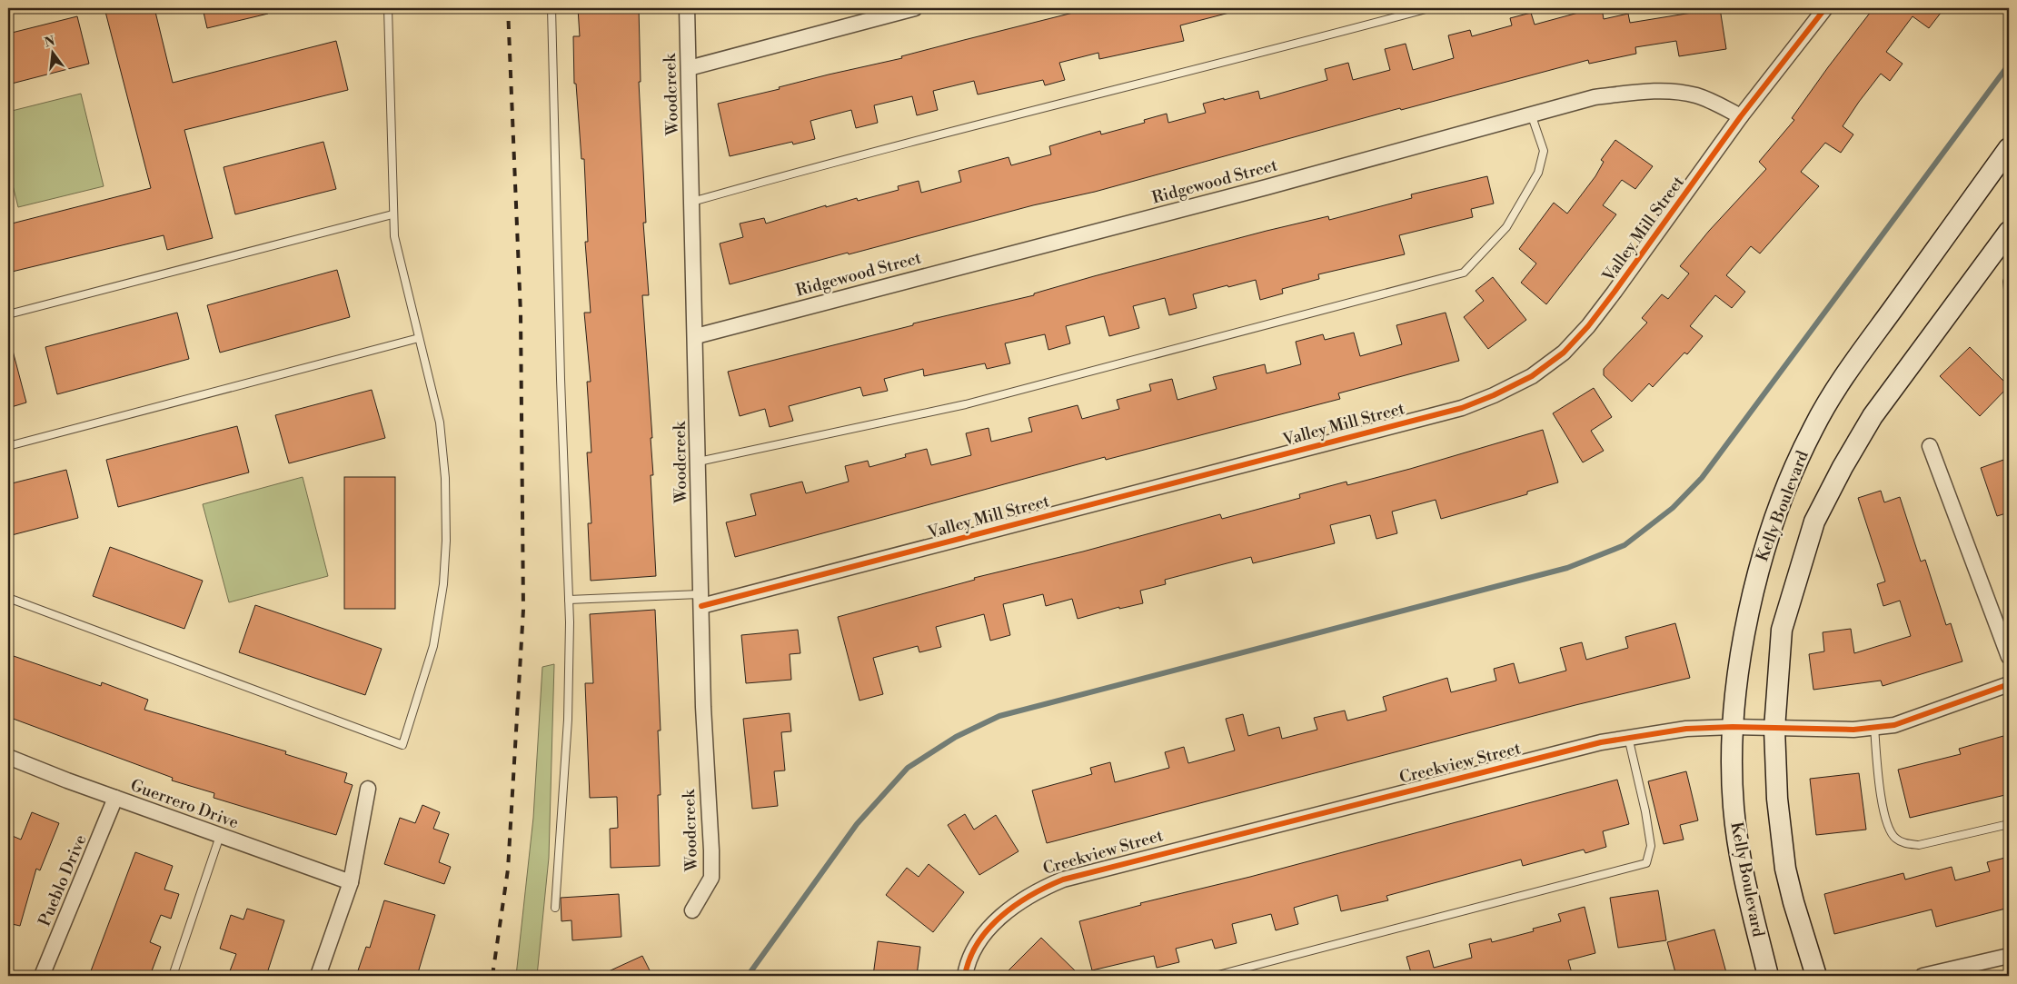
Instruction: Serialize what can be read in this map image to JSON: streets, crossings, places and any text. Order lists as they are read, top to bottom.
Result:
{
  "streets": {
    "main road": ["Kelly Boulevard"],
    "street": [
      "Woodcreek",
      "Ridgewood Street",
      "Valley Mill Street",
      "Creekview Street",
      "Guerrero Drive",
      "Pueblo Drive"
    ]
  },
  "crossings": [
    ["Woodcreek", "Ridgewood Street"],
    ["Woodcreek", "Valley Mill Street"],
    ["Ridgewood Street", "Valley Mill Street"],
    ["Kelly Boulevard", "Creekview Street"],
    ["Guerrero Drive", "Pueblo Drive"]
  ],
  "north": "top"
}
